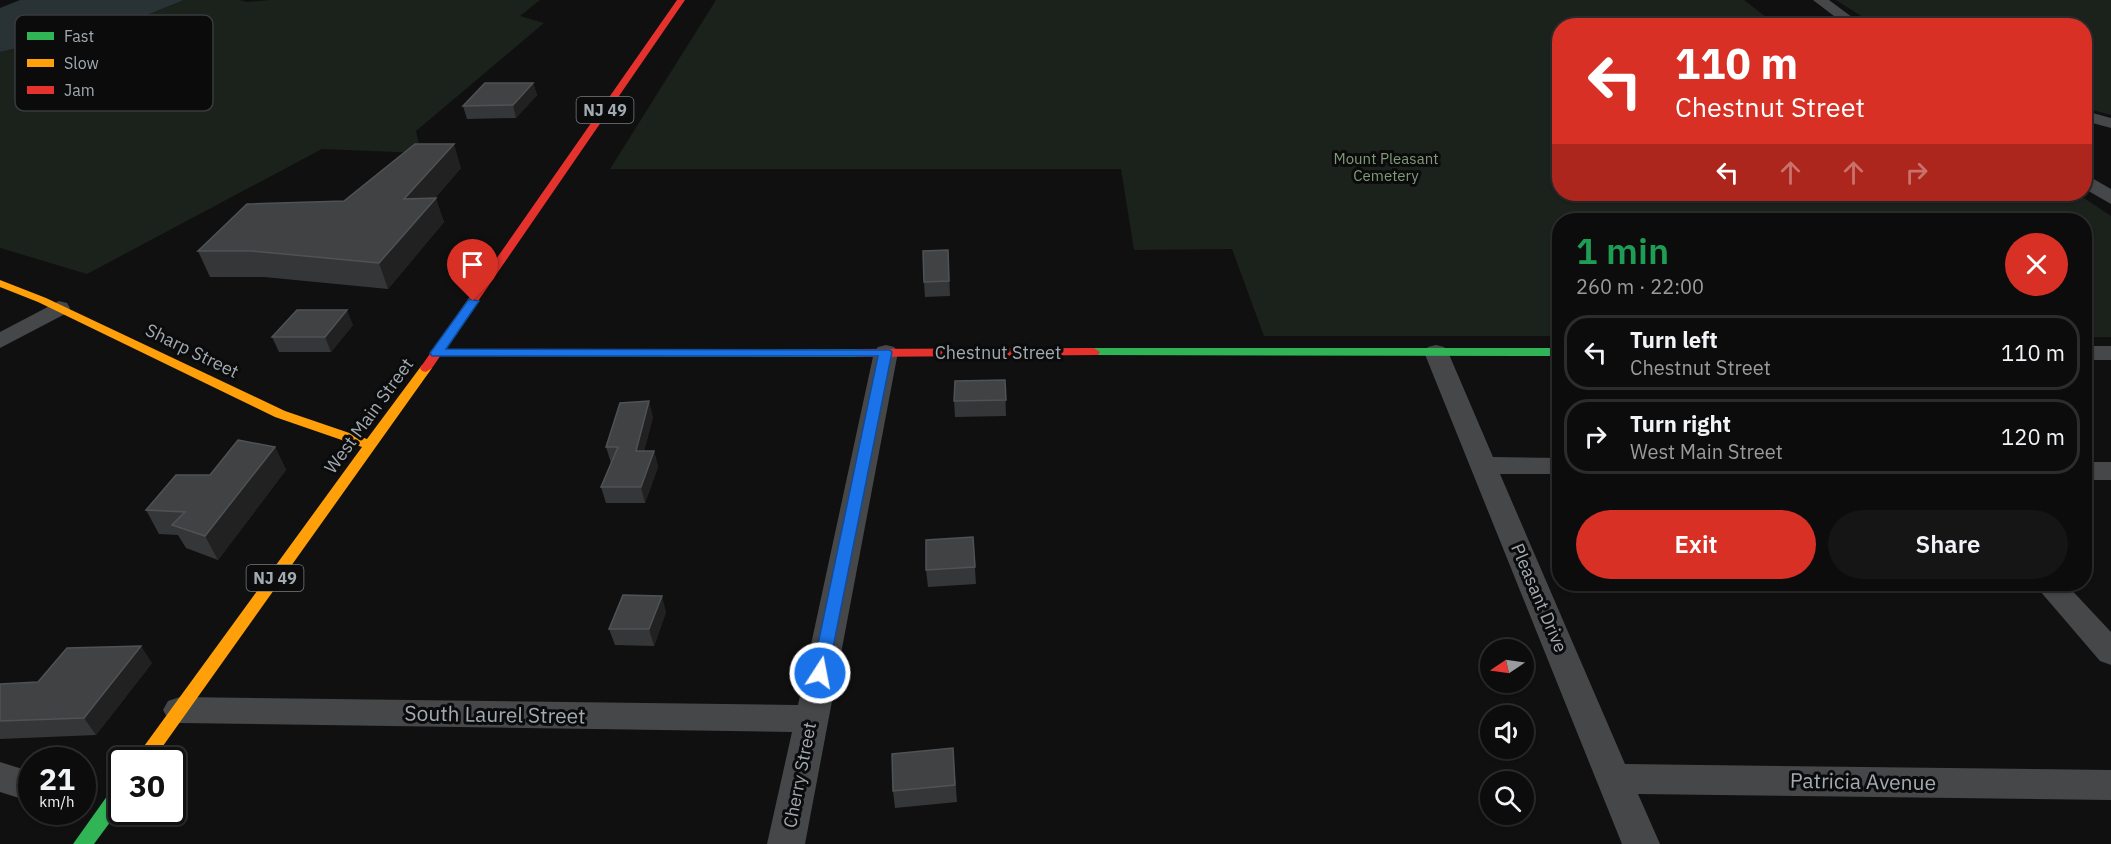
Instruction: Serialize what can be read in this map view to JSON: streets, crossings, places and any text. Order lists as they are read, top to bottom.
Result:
{
  "streets": {
    "main road": [
      "NJ 49",
      "Sharp Street",
      "Chestnut Street",
      "West Main Street"
    ],
    "street": [
      "Pleasant Drive",
      "South Laurel Street",
      "Cherry Street",
      "Patricia Avenue"
    ]
  },
  "crossings": [
    ["Sharp Street", "West Main Street"],
    ["Chestnut Street", "West Main Street"],
    ["Chestnut Street", "Pleasant Drive"],
    ["Chestnut Street", "Cherry Street"],
    ["West Main Street", "South Laurel Street"],
    ["Pleasant Drive", "Patricia Avenue"],
    ["South Laurel Street", "Cherry Street"]
  ],
  "parks": ["Mount Pleasant Cemetery"],
  "legend": ["Fast", "Slow", "Jam"],
  "north": "left",
  "page": {
    "turn": ["110 m", "Chestnut Street"],
    "heading": ["1 min", "260 m · 22:00"],
    "list": [
      {
        "name": "Turn left",
        "note": "Chestnut Street",
        "value": "110 m"
      },
      {
        "name": "Turn right",
        "note": "West Main Street",
        "value": "120 m"
      }
    ],
    "buttons": ["Exit", "Share"],
    "speed": "21 km/h",
    "limit": "30"
  }
}
